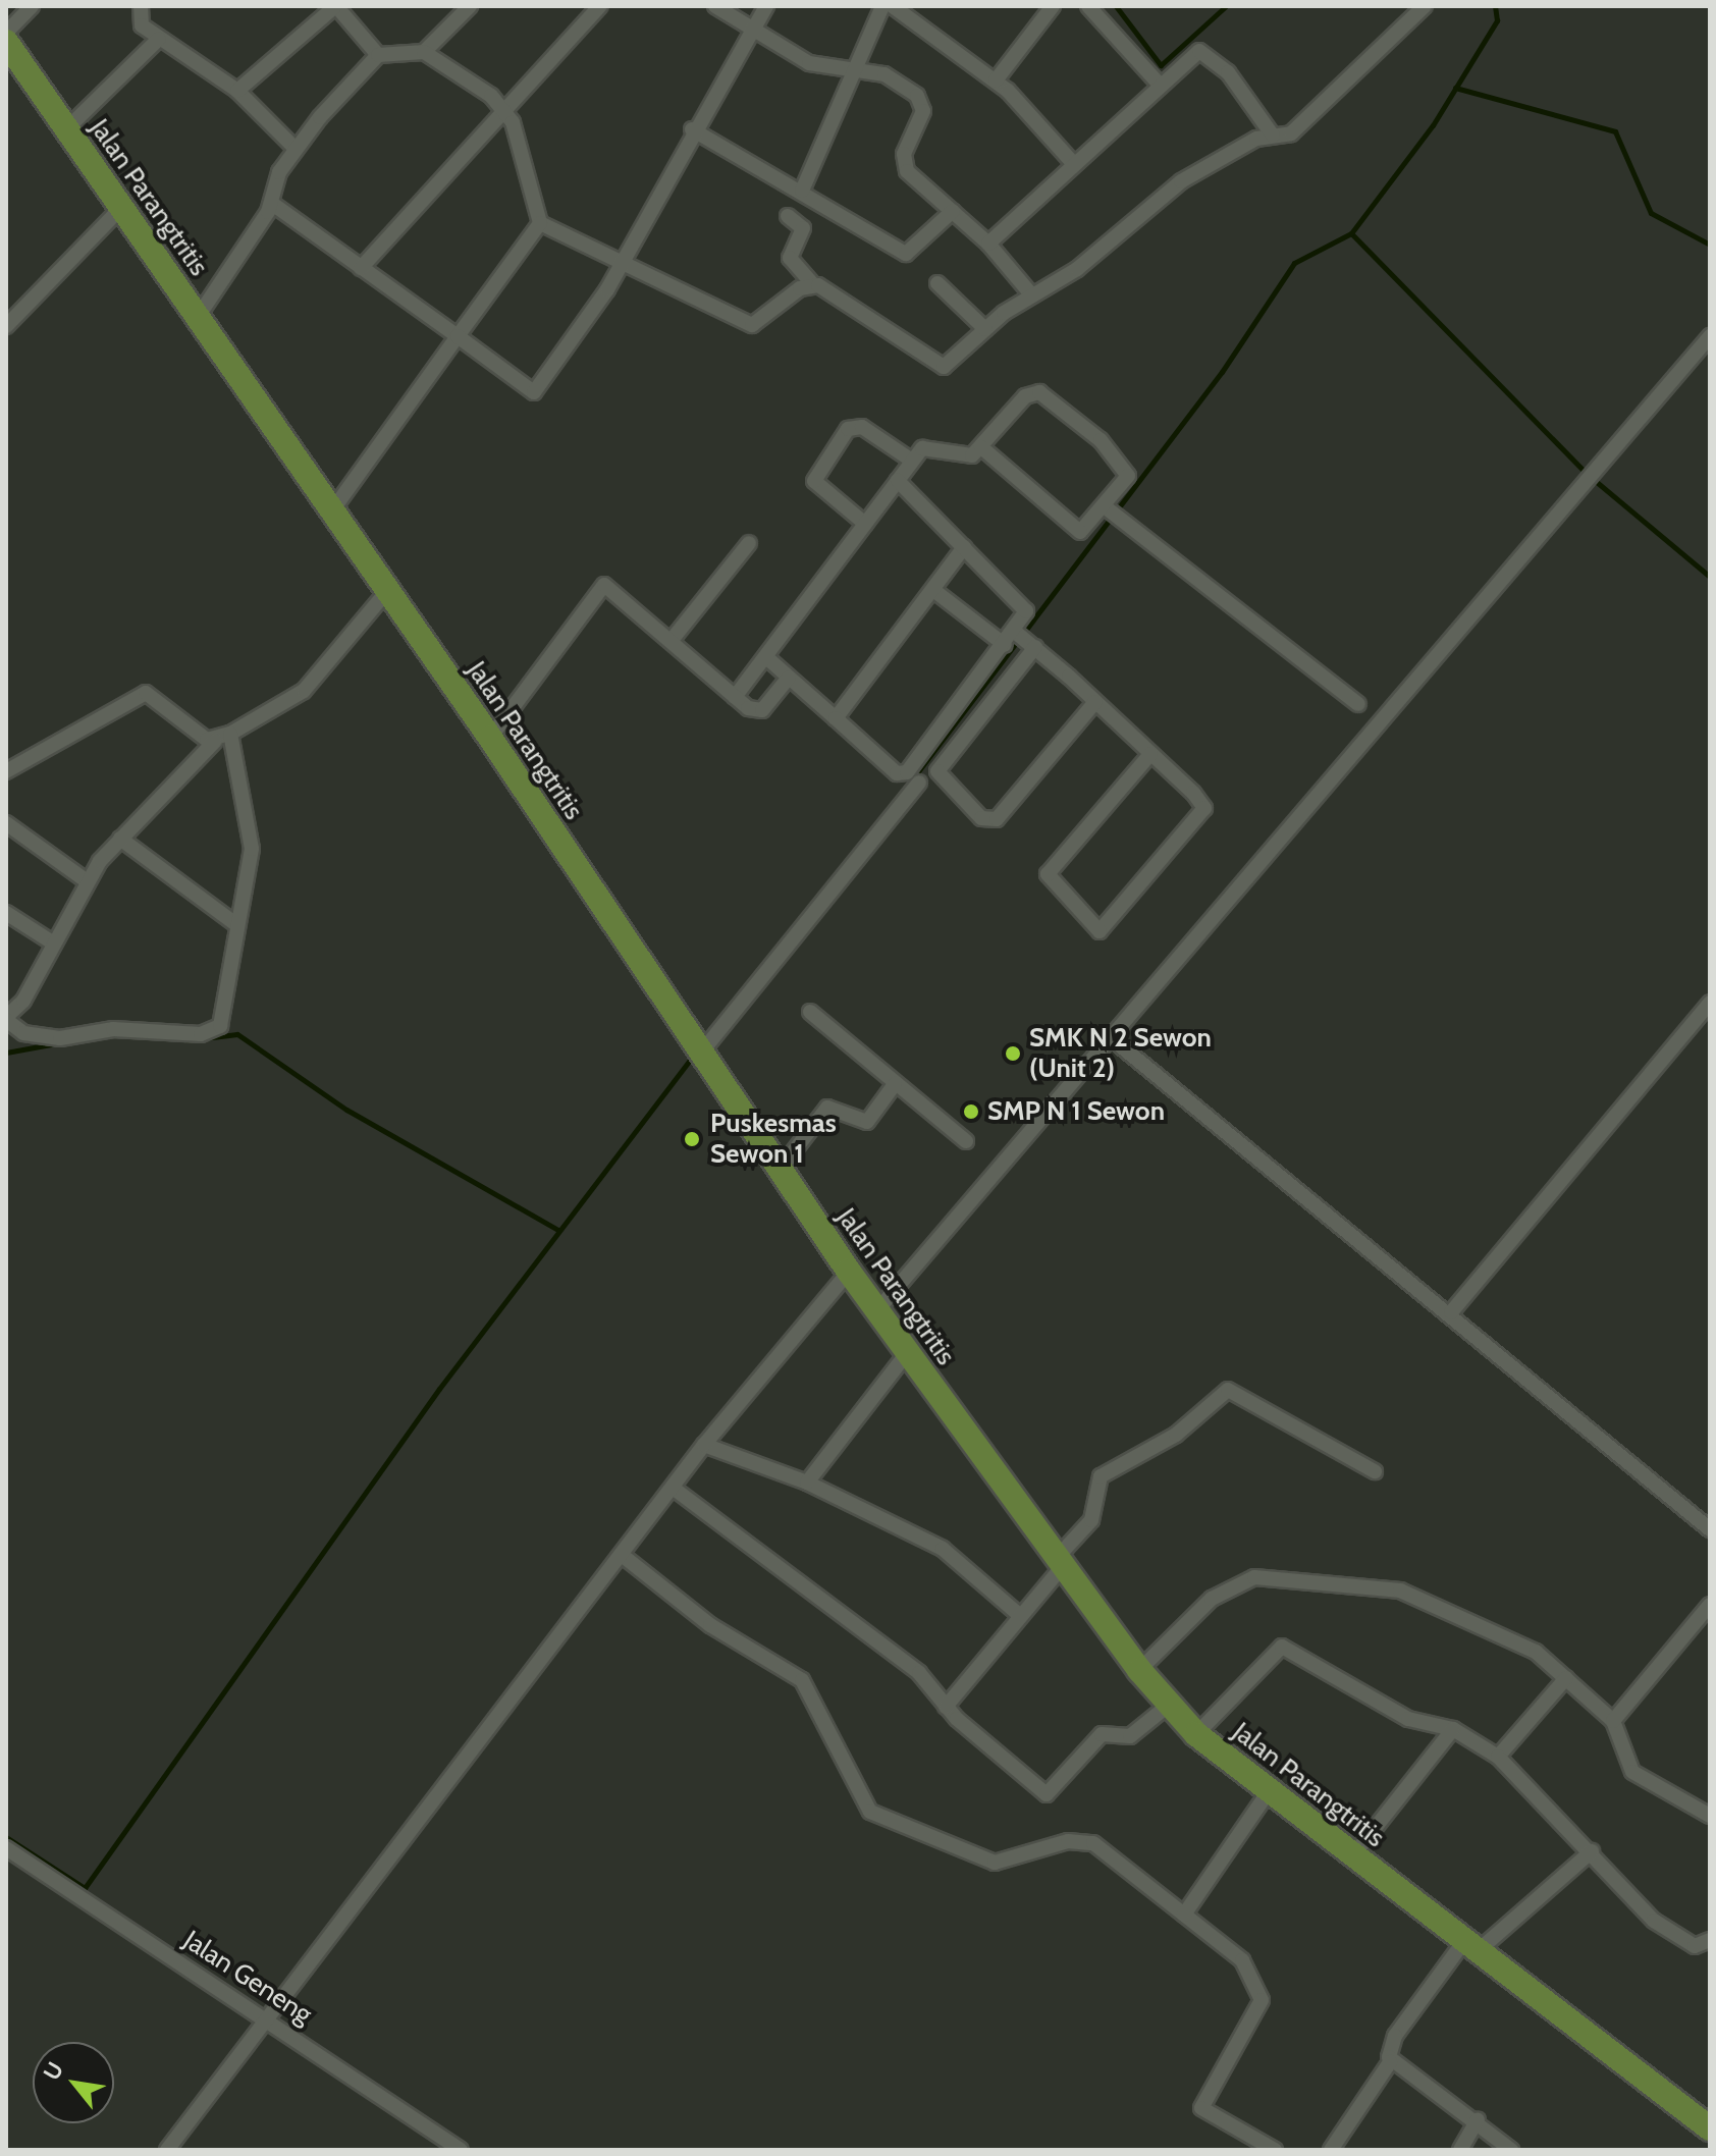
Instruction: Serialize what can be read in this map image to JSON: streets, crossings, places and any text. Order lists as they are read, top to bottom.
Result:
{
  "streets": {
    "main road": ["Jalan Parangtritis"],
    "street": ["Jalan Geneng"]
  },
  "places": ["SMK N 2 Sewon (Unit 2)", "SMP N 1 Sewon", "Puskesmas Sewon 1"],
  "north": "top left"
}
